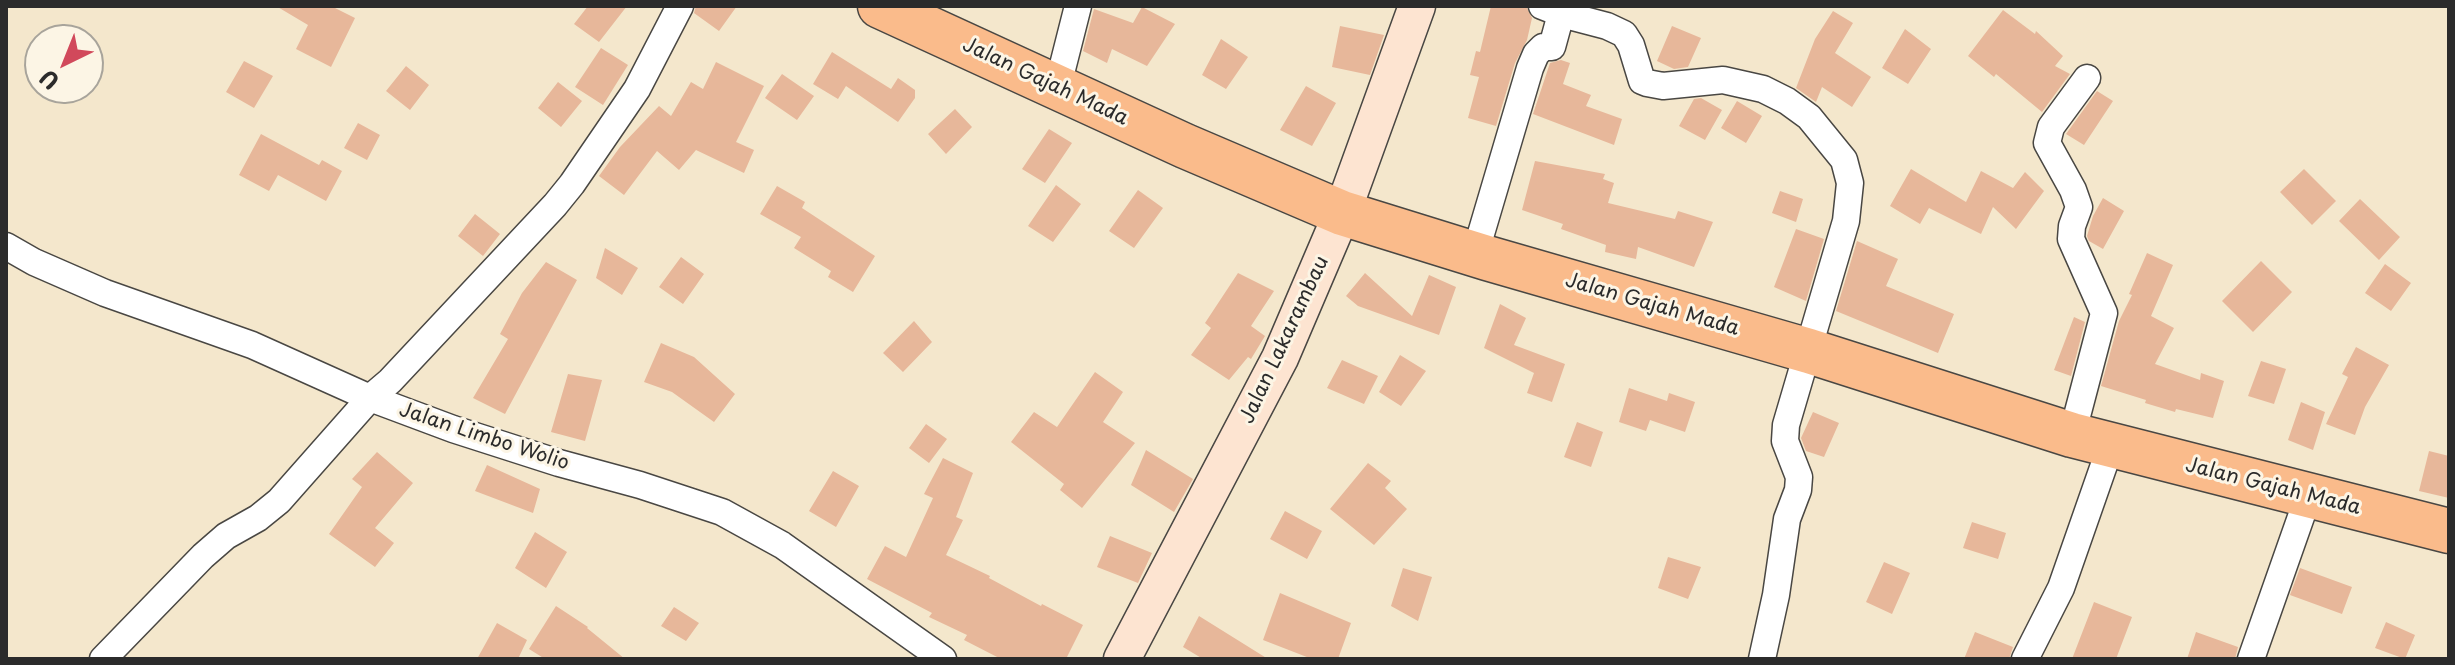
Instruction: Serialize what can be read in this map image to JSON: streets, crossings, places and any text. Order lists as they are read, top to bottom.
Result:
{
  "streets": {
    "highway": ["Jalan Gajah Mada"],
    "street": ["Jalan Lakarambau", "Jalan Limbo Wolio"]
  },
  "crossings": [
    ["Jalan Gajah Mada", "Jalan Lakarambau"]
  ],
  "north": "bottom left"
}
